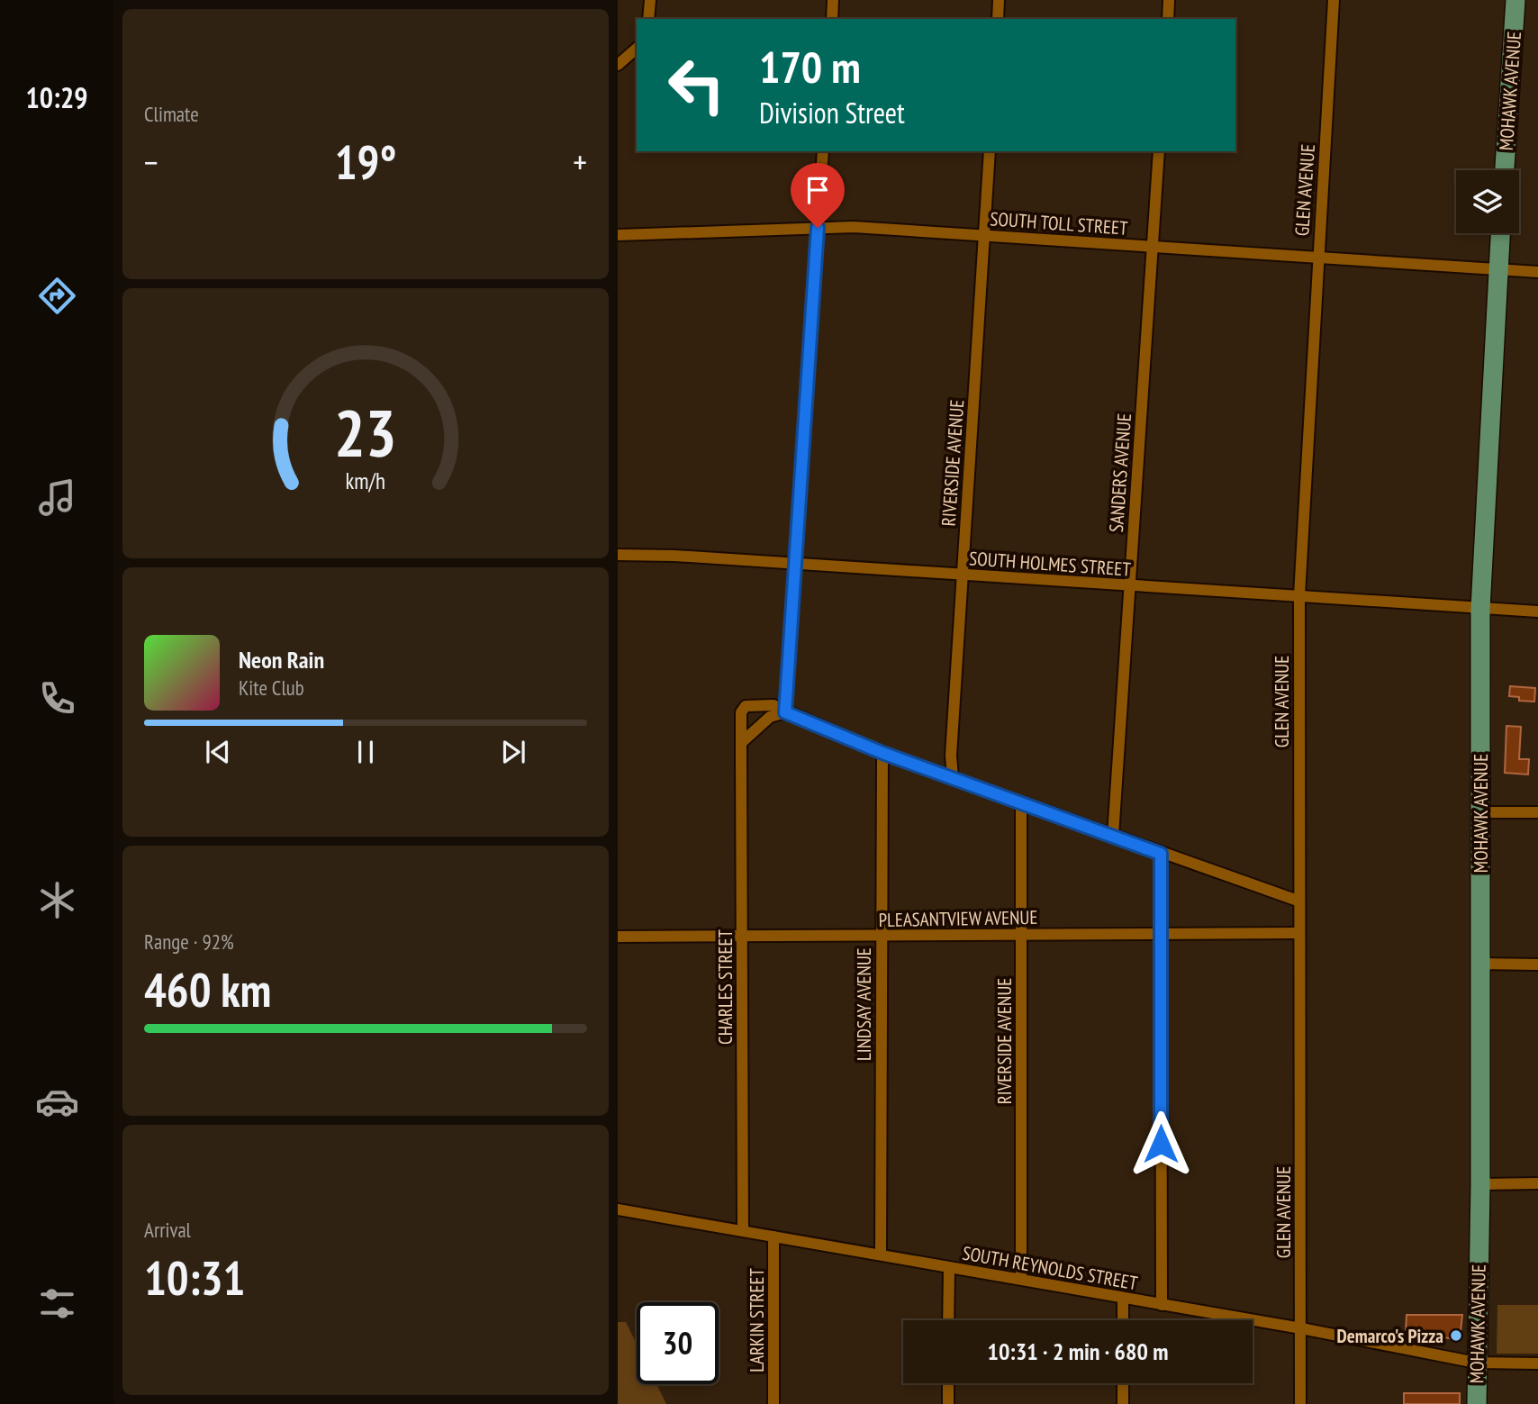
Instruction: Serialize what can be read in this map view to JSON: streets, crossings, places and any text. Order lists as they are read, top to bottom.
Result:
{
  "streets": {
    "main road": ["MOHAWK AVENUE"],
    "street": [
      "GLEN AVENUE",
      "SOUTH TOLL STREET",
      "RIVERSIDE AVENUE",
      "SANDERS AVENUE",
      "SOUTH HOLMES STREET",
      "PLEASANTVIEW AVENUE",
      "CHARLES STREET",
      "LINDSAY AVENUE",
      "SOUTH REYNOLDS STREET",
      "LARKIN STREET"
    ]
  },
  "crossings": [
    ["MOHAWK AVENUE", "SOUTH TOLL STREET"],
    ["MOHAWK AVENUE", "SOUTH HOLMES STREET"],
    ["MOHAWK AVENUE", "SOUTH REYNOLDS STREET"],
    ["GLEN AVENUE", "SOUTH TOLL STREET"],
    ["GLEN AVENUE", "SOUTH HOLMES STREET"],
    ["GLEN AVENUE", "PLEASANTVIEW AVENUE"],
    ["GLEN AVENUE", "SOUTH REYNOLDS STREET"],
    ["SOUTH TOLL STREET", "RIVERSIDE AVENUE"],
    ["SOUTH TOLL STREET", "SANDERS AVENUE"],
    ["RIVERSIDE AVENUE", "SOUTH HOLMES STREET"],
    ["RIVERSIDE AVENUE", "PLEASANTVIEW AVENUE"],
    ["RIVERSIDE AVENUE", "SOUTH REYNOLDS STREET"],
    ["SANDERS AVENUE", "SOUTH HOLMES STREET"],
    ["PLEASANTVIEW AVENUE", "CHARLES STREET"],
    ["PLEASANTVIEW AVENUE", "LINDSAY AVENUE"],
    ["CHARLES STREET", "SOUTH REYNOLDS STREET"],
    ["LINDSAY AVENUE", "SOUTH REYNOLDS STREET"],
    ["SOUTH REYNOLDS STREET", "LARKIN STREET"]
  ],
  "places": ["Demarco's Pizza"],
  "page": {
    "tabs": "10:29",
    "tile": [
      "Climate",
      ["Range · 92%", "460 km"],
      ["Arrival", "10:31"]
    ],
    "turn": ["170 m", "Division Street"],
    "heat": ["−", "19°", "+"],
    "song": ["Neon Rain", "Kite Club"],
    "limit": "30",
    "trip": "10:31 · 2 min · 680 m",
    "gauge": ["23", "km/h"]
  }
}
